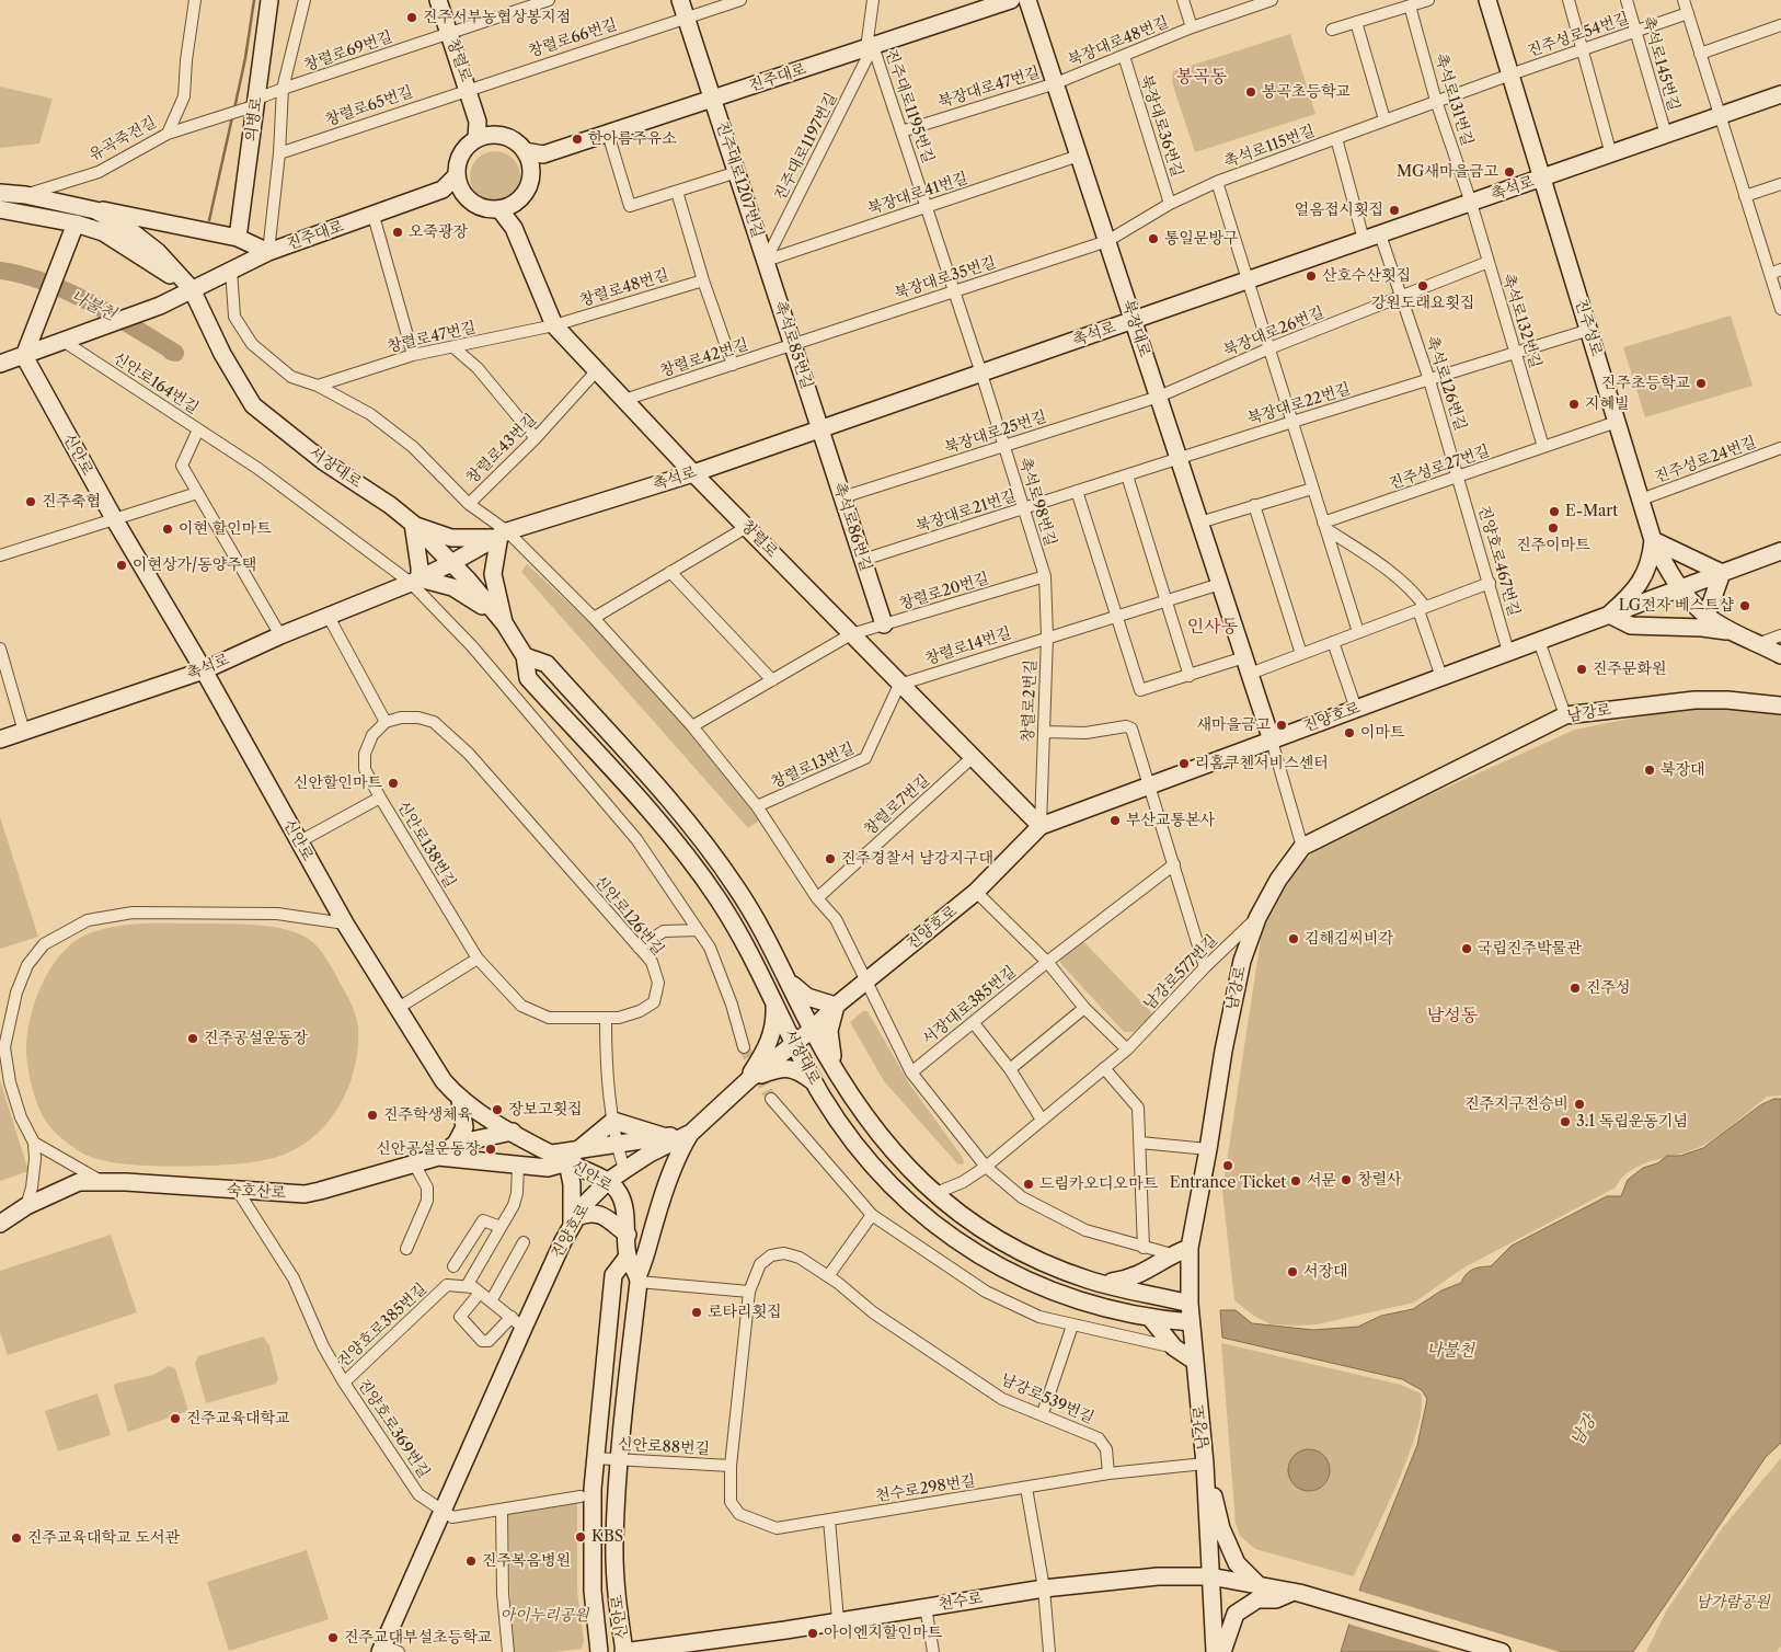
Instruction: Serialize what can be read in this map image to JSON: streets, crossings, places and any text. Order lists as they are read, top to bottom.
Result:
{
  "streets": {
    "street": [
      "진주성로54번길",
      "창렬로66번길",
      "북장대로48번길",
      "창렬로69번길",
      "창렬로",
      "촉석로145번길",
      "진주대로",
      "북장대로47번길",
      "촉석로131번길",
      "창렬로65번길",
      "진주대로1195번길",
      "의병로",
      "북장대로36번길",
      "유곡죽전길",
      "진주대로1197번길",
      "촉석로115번길",
      "진주대로1207번길",
      "촉석로",
      "북장대로41번길",
      "북장대로35번길",
      "창렬로48번길",
      "촉석로132번길",
      "진주성로",
      "북장대로",
      "북장대로26번길",
      "창렬로47번길",
      "촉석로85번길",
      "창렬로42번길",
      "신안로164번길",
      "촉석로126번길",
      "북장대로22번길",
      "북장대로25번길",
      "창렬로43번길",
      "신안로",
      "진주성로24번길",
      "서장대로",
      "진주성로27번길",
      "촉석로98번길",
      "북장대로21번길",
      "촉석로86번길",
      "진양호로467번길",
      "창렬로20번길",
      "창렬로14번길",
      "창렬로2번길",
      "남강로",
      "진양호로",
      "창렬로13번길",
      "창렬로7번길",
      "신안로138번길",
      "신안로126번길",
      "남강로577번길",
      "서장대로385번길",
      "숙호산로",
      "진양호로385번길",
      "남강로539번길",
      "진양호로369번길",
      "신안로88번길",
      "천수로298번길",
      "천수로"
    ]
  },
  "crossings": [
    ["진주성로54번길", "촉석로145번길"],
    ["진주성로54번길", "촉석로131번길"],
    ["진주성로54번길", "촉석로115번길"],
    ["진주성로54번길", "진주성로"],
    ["창렬로66번길", "창렬로"],
    ["창렬로66번길", "창렬로65번길"],
    ["창렬로66번길", "진주대로1207번길"],
    ["북장대로48번길", "북장대로47번길"],
    ["북장대로48번길", "북장대로36번길"],
    ["북장대로48번길", "북장대로"],
    ["창렬로69번길", "창렬로"],
    ["창렬로69번길", "의병로"],
    ["창렬로69번길", "유곡죽전길"],
    ["창렬로", "창렬로65번길"],
    ["창렬로", "촉석로"],
    ["창렬로", "창렬로48번길"],
    ["창렬로", "창렬로47번길"],
    ["창렬로", "창렬로42번길"],
    ["창렬로", "창렬로43번길"],
    ["창렬로", "창렬로20번길"],
    ["창렬로", "창렬로14번길"],
    ["창렬로", "창렬로2번길"],
    ["창렬로", "진양호로"],
    ["창렬로", "창렬로13번길"],
    ["창렬로", "창렬로7번길"],
    ["촉석로145번길", "촉석로"],
    ["진주대로", "진주대로1195번길"],
    ["진주대로", "진주대로1197번길"],
    ["진주대로", "진주대로1207번길"],
    ["진주대로", "창렬로43번길"],
    ["진주대로", "서장대로"],
    ["북장대로47번길", "진주대로1195번길"],
    ["북장대로47번길", "북장대로"],
    ["촉석로131번길", "촉석로115번길"],
    ["촉석로131번길", "촉석로"],
    ["촉석로131번길", "촉석로132번길"],
    ["진주대로1195번길", "진주대로1197번길"],
    ["진주대로1195번길", "북장대로41번길"],
    ["진주대로1195번길", "북장대로35번길"],
    ["진주대로1195번길", "촉석로98번길"],
    ["진주대로1197번길", "진주대로1207번길"],
    ["진주대로1197번길", "북장대로41번길"],
    ["진주대로1197번길", "촉석로85번길"],
    ["촉석로115번길", "촉석로"],
    ["촉석로115번길", "북장대로26번길"],
    ["촉석로115번길", "북장대로22번길"],
    ["촉석로115번길", "진주성로27번길"],
    ["진주대로1207번길", "북장대로41번길"],
    ["진주대로1207번길", "촉석로85번길"],
    ["촉석로", "촉석로132번길"],
    ["촉석로", "진주성로"],
    ["촉석로", "북장대로"],
    ["촉석로", "촉석로85번길"],
    ["촉석로", "신안로164번길"],
    ["촉석로", "촉석로126번길"],
    ["촉석로", "신안로"],
    ["촉석로", "서장대로"],
    ["촉석로", "촉석로98번길"],
    ["촉석로", "촉석로86번길"],
    ["북장대로41번길", "북장대로"],
    ["북장대로41번길", "촉석로85번길"],
    ["북장대로35번길", "북장대로"],
    ["북장대로35번길", "촉석로85번길"],
    ["북장대로35번길", "창렬로42번길"],
    ["북장대로35번길", "촉석로98번길"],
    ["창렬로48번길", "창렬로47번길"],
    ["촉석로132번길", "북장대로22번길"],
    ["촉석로132번길", "진주성로27번길"],
    ["진주성로", "북장대로22번길"],
    ["진주성로", "진주성로24번길"],
    ["진주성로", "진주성로27번길"],
    ["진주성로", "진양호로"],
    ["북장대로", "북장대로26번길"],
    ["북장대로", "북장대로22번길"],
    ["북장대로", "북장대로25번길"],
    ["북장대로", "북장대로21번길"],
    ["북장대로", "창렬로14번길"],
    ["북장대로", "진양호로"],
    ["북장대로26번길", "촉석로126번길"],
    ["북장대로26번길", "북장대로25번길"],
    ["창렬로47번길", "창렬로43번길"],
    ["촉석로85번길", "창렬로42번길"],
    ["촉석로85번길", "촉석로86번길"],
    ["촉석로126번길", "북장대로22번길"],
    ["촉석로126번길", "진주성로27번길"],
    ["촉석로126번길", "진양호로467번길"],
    ["북장대로22번길", "북장대로21번길"],
    ["북장대로25번길", "촉석로98번길"],
    ["북장대로25번길", "촉석로86번길"],
    ["신안로", "진양호로"],
    ["신안로", "신안로138번길"],
    ["신안로", "숙호산로"],
    ["신안로", "신안로88번길"],
    ["신안로", "천수로"],
    ["서장대로", "남강로"],
    ["서장대로", "진양호로"],
    ["서장대로", "남강로577번길"],
    ["진주성로27번길", "진양호로467번길"],
    ["촉석로98번길", "북장대로21번길"],
    ["촉석로98번길", "창렬로20번길"],
    ["촉석로98번길", "창렬로2번길"],
    ["북장대로21번길", "촉석로86번길"],
    ["촉석로86번길", "창렬로20번길"],
    ["진양호로467번길", "진양호로"],
    ["창렬로20번길", "창렬로2번길"],
    ["창렬로14번길", "창렬로2번길"],
    ["창렬로14번길", "창렬로13번길"],
    ["창렬로2번길", "진양호로"],
    ["남강로", "남강로577번길"],
    ["남강로", "천수로"],
    ["진양호로", "진양호로369번길"],
    ["신안로138번길", "신안로126번길"],
    ["숙호산로", "진양호로369번길"],
    ["진양호로385번길", "진양호로369번길"],
    ["남강로539번길", "신안로88번길"],
    ["남강로539번길", "천수로298번길"],
    ["신안로88번길", "천수로298번길"]
  ],
  "districts": ["봉곡동", "인사동", "남성동"],
  "water": ["나불천", "남강"],
  "parks": ["남가람공원", "아이누리공원"],
  "places": [
    "진주서부농협상봉지점",
    "봉곡초등학교",
    "한아름주유소",
    "MG새마을금고",
    "얼음접시횟집",
    "오죽광장",
    "통일문방구",
    "산호수산횟집",
    "강원도래요횟집",
    "진주초등학교",
    "지혜빌",
    "진주축협",
    "E-Mart",
    "진주이마트",
    "이현 할인마트",
    "이현상가/동양주택",
    "LG전자 베스트샵",
    "진주문화원",
    "새마을금고",
    "이마트",
    "리홈쿠첸서비스센터",
    "북장대",
    "신안할인마트",
    "부산교통본사",
    "진주경찰서 남강지구대",
    "김해김씨비각",
    "국립진주박물관",
    "진주성",
    "진주공설운동장",
    "진주지구전승비",
    "장보고횟집",
    "진주학생체육",
    "3.1 독립운동기념",
    "신안공설운동장",
    "Entrance Ticket",
    "창렬사",
    "서문",
    "드림카오디오마트",
    "서장대",
    "로타리횟집",
    "진주교육대학교",
    "KBS",
    "진주교육대학교 도서관",
    "진주복음병원",
    "아이엔지할인마트",
    "진주교대부설초등학교"
  ]
}
